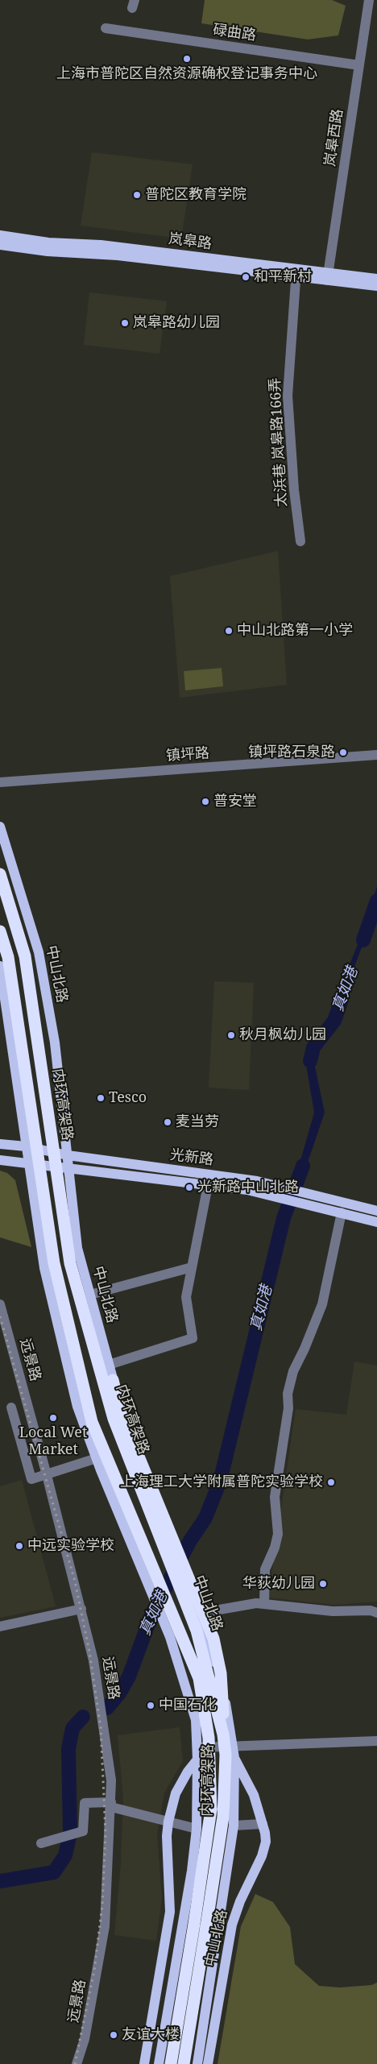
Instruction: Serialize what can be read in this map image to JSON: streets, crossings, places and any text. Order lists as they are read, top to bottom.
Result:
{
  "streets": {
    "highway": ["内环高架路"],
    "main road": ["岚皋路", "中山北路", "光新路"],
    "street": [
      "碌曲路",
      "岚皋西路",
      "太浜巷 岚皋路166弄",
      "镇坪路",
      "远景路"
    ]
  },
  "crossings": [
    ["碌曲路", "岚皋西路"],
    ["岚皋西路", "岚皋路"],
    ["岚皋路", "太浜巷 岚皋路166弄"],
    ["中山北路", "内环高架路"],
    ["中山北路", "光新路"]
  ],
  "water": ["真如港"],
  "places": [
    "上海市普陀区自然资源确权登记事务中心",
    "普陀区教育学院",
    "和平新村",
    "岚皋路幼儿园",
    "中山北路第一小学",
    "镇坪路石泉路",
    "普安堂",
    "秋月枫幼儿园",
    "Tesco",
    "麦当劳",
    "光新路中山北路",
    "Local Wet Market",
    "上海理工大学附属普陀实验学校",
    "中远实验学校",
    "华荻幼儿园",
    "中国石化",
    "友谊大楼"
  ]
}
